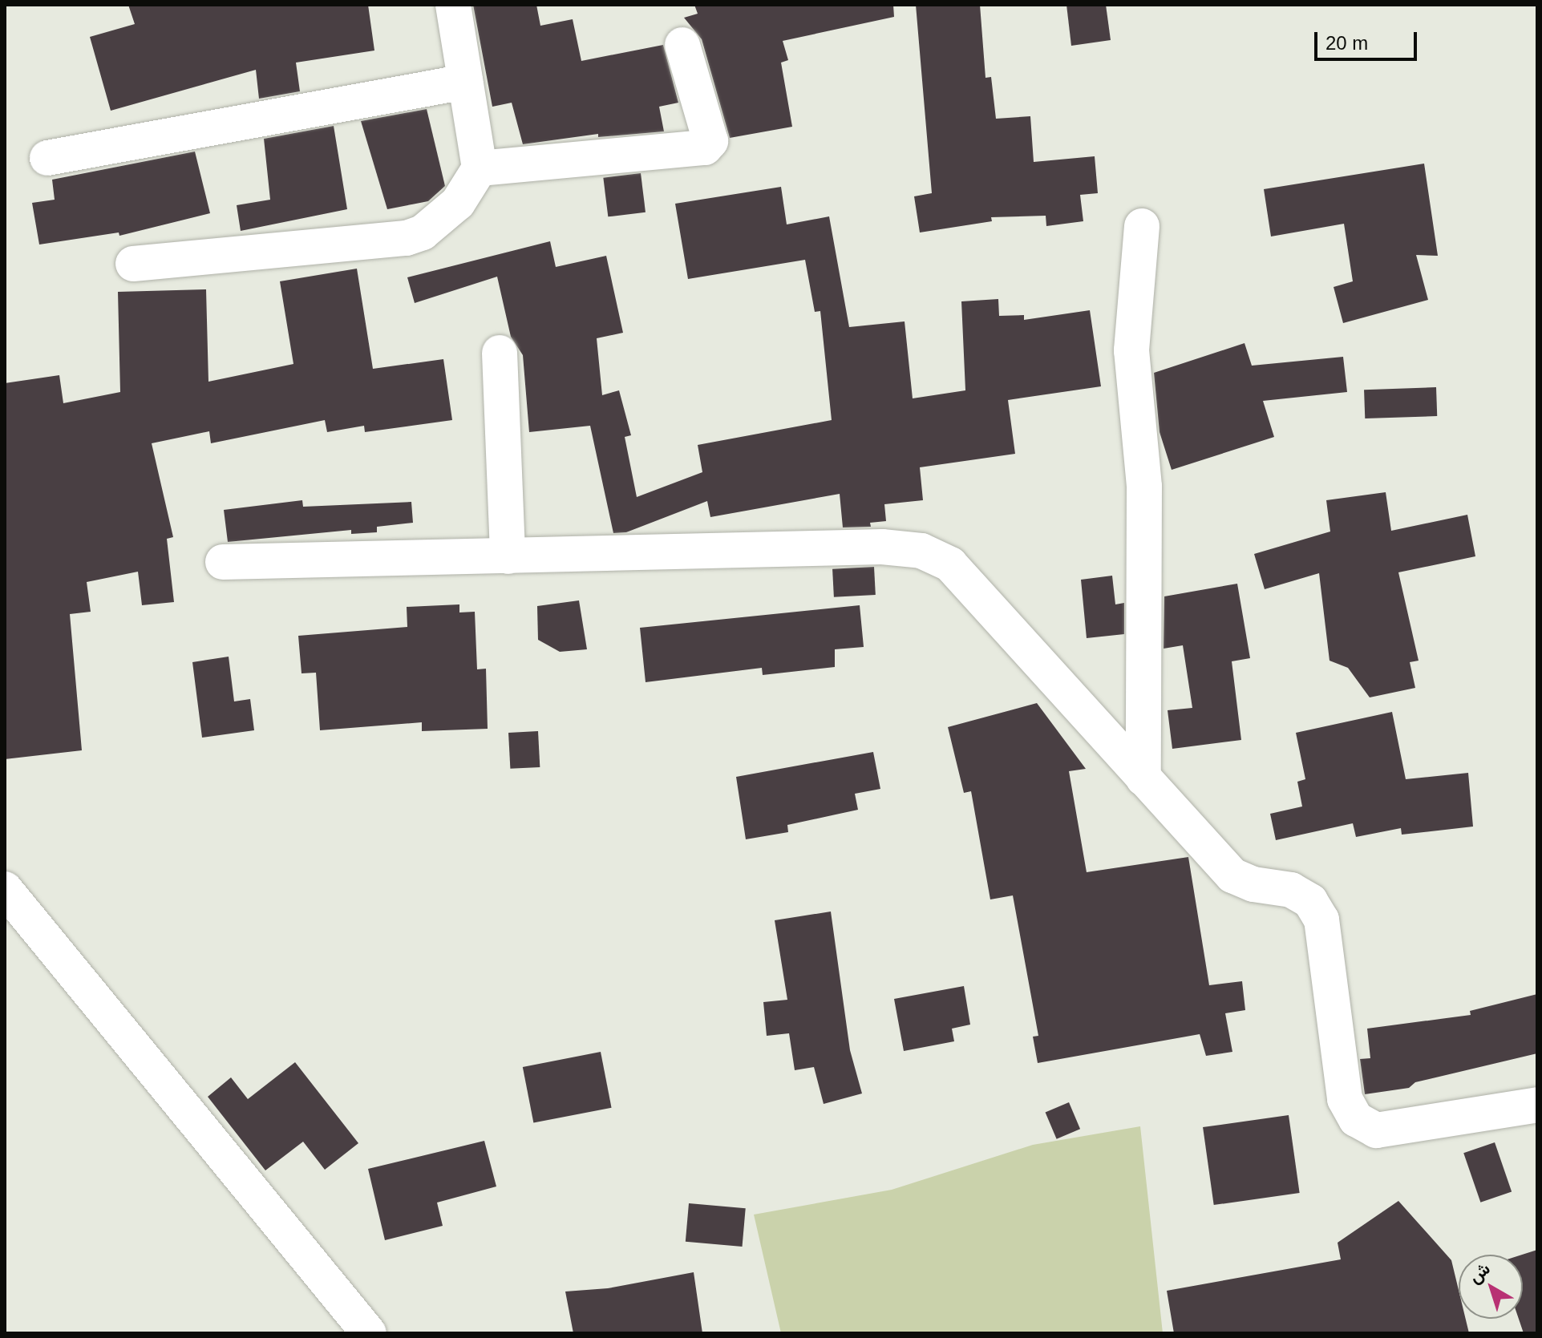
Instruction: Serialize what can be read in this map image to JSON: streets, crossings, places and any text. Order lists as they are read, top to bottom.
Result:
{
  "scale_bar": "20 m",
  "north": "top left"
}
